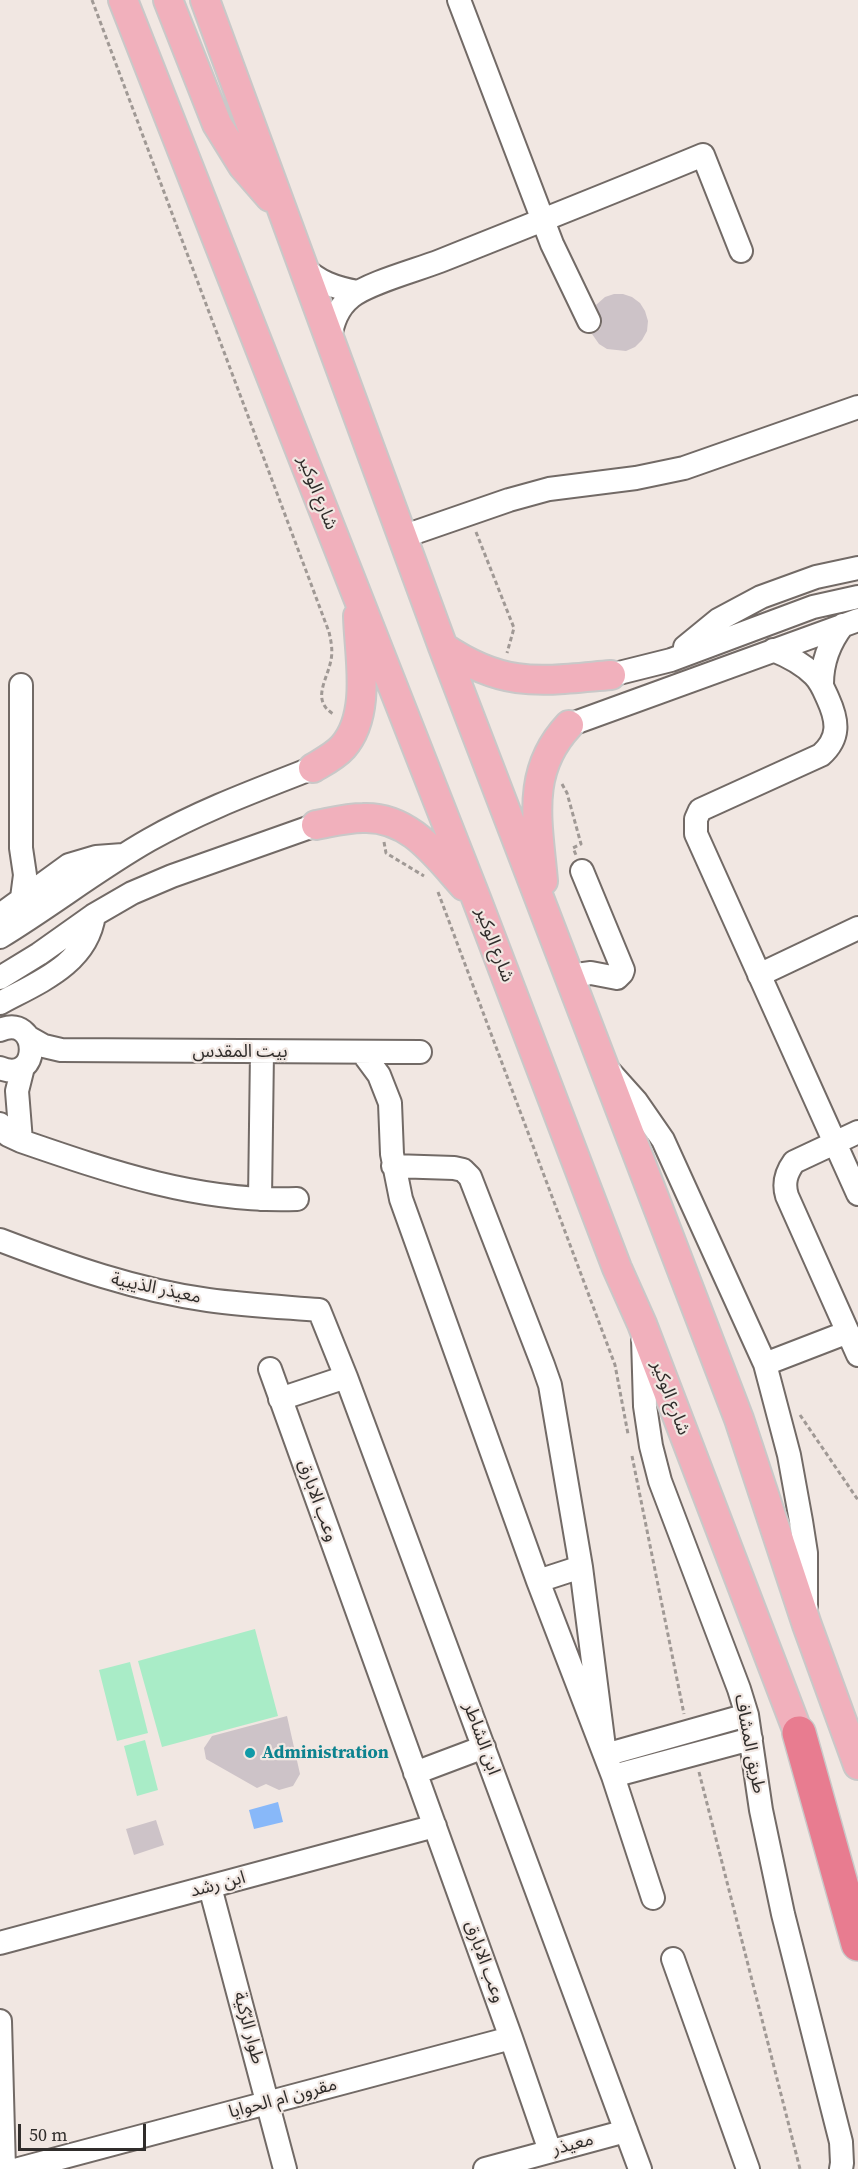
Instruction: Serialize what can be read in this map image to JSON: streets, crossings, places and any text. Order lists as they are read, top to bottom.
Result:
{
  "streets": {
    "main road": ["شارع الوكير"],
    "street": [
      "بيت المقدس",
      "معيذر الذيبية",
      "وعب الابارق",
      "ابن الشاطر",
      "طريق المشاف",
      "ابن رشد",
      "طوار الرّكية",
      "مقرون ام الحوايا",
      "معيذر"
    ]
  },
  "crossings": [
    ["شارع الوكير", "طريق المشاف"],
    ["معيذر الذيبية", "ابن الشاطر"],
    ["وعب الابارق", "ابن رشد"],
    ["وعب الابارق", "مقرون ام الحوايا"],
    ["وعب الابارق", "معيذر"],
    ["ابن الشاطر", "معيذر"],
    ["ابن رشد", "طوار الرّكية"],
    ["طوار الرّكية", "مقرون ام الحوايا"]
  ],
  "places": ["Administration"],
  "scale_bar": "50 m"
}
